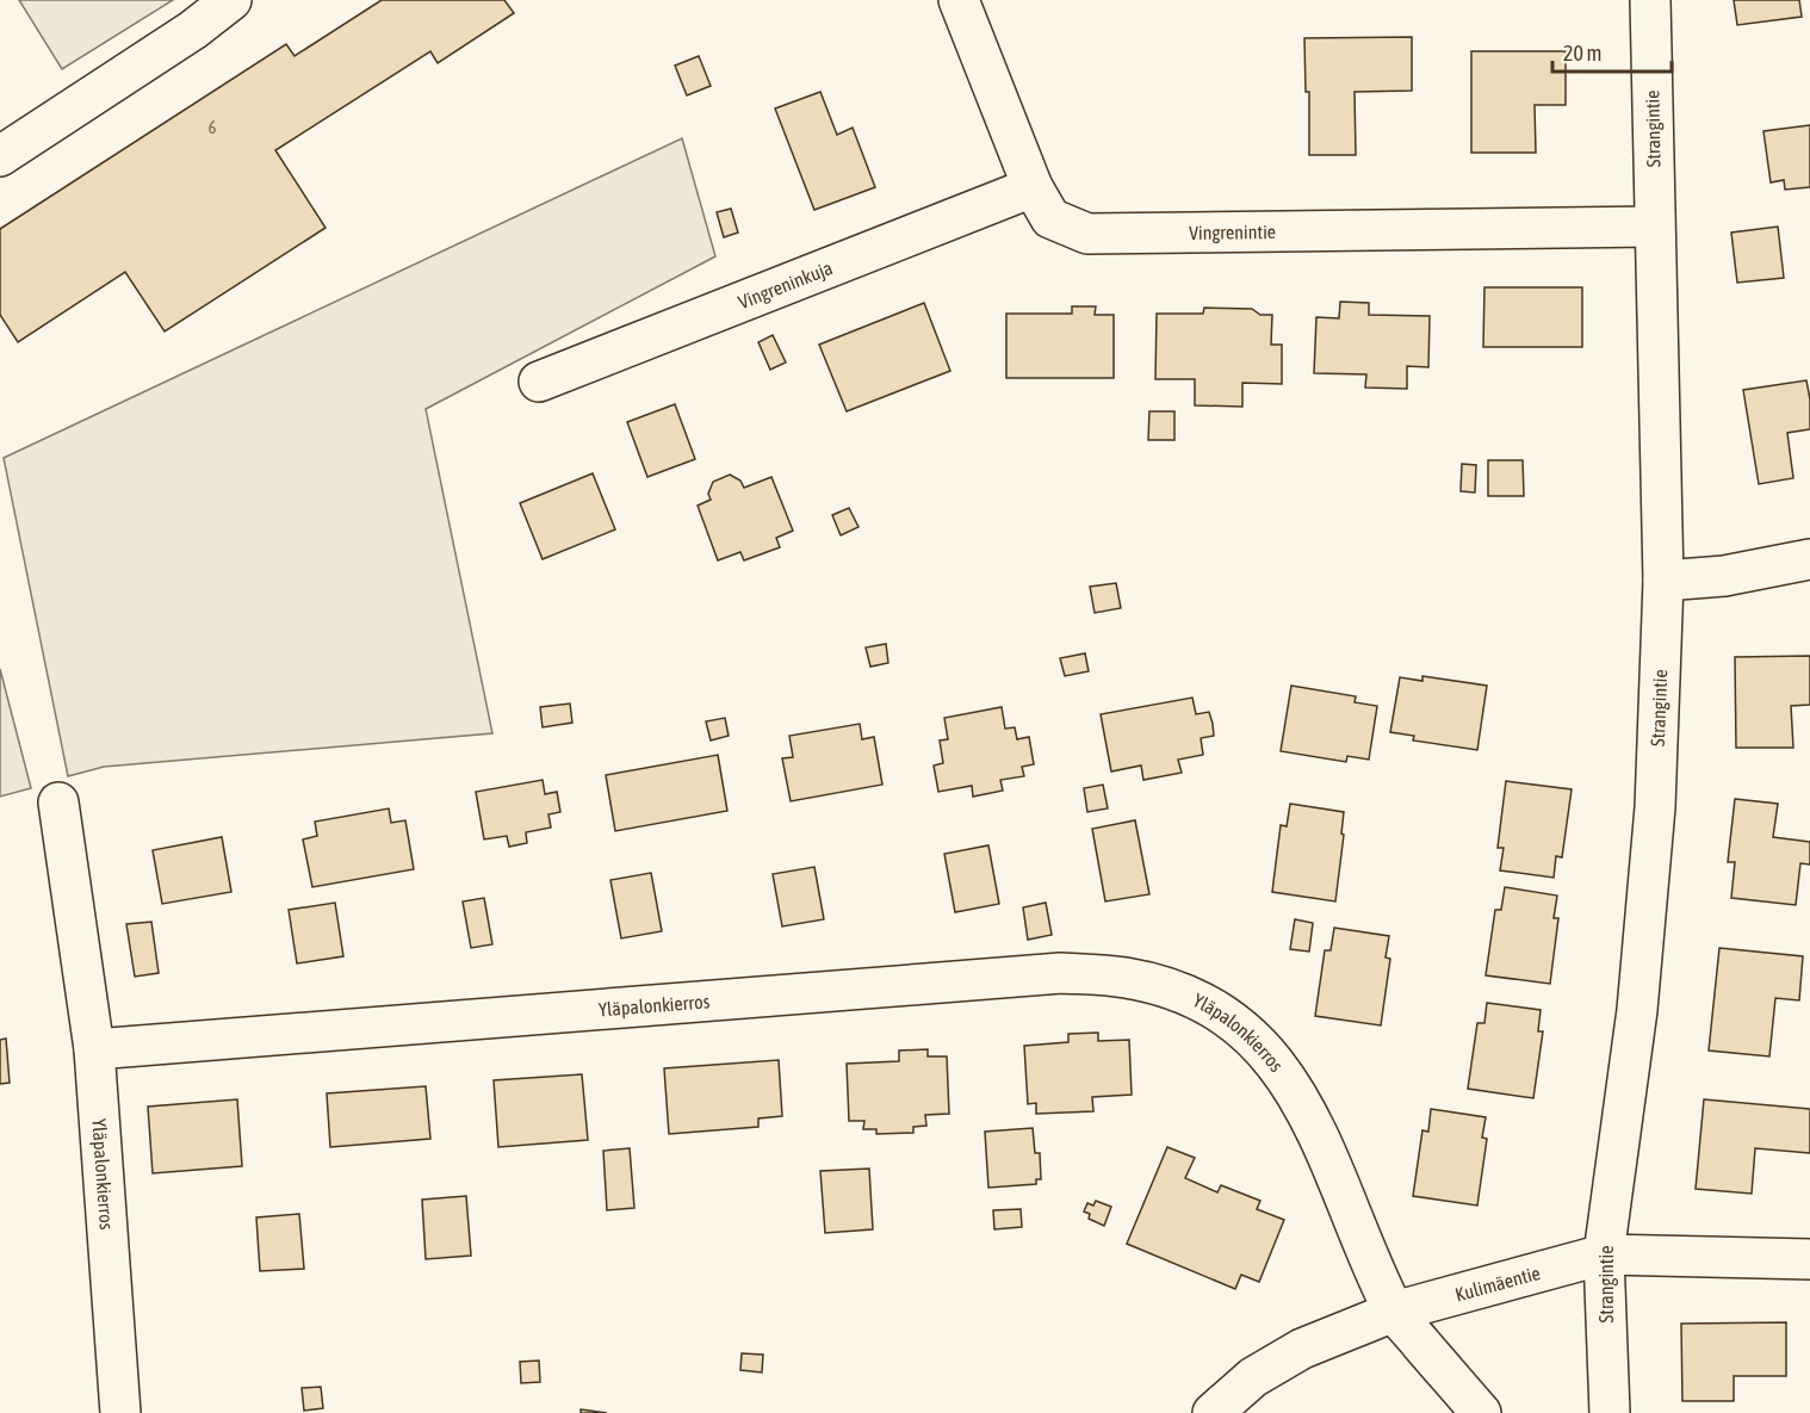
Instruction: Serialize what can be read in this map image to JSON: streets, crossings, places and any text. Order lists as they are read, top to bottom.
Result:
{
  "streets": {
    "street": [
      "Strangintie",
      "Vingrenintie",
      "Vingreninkuja",
      "Yläpalonkierros",
      "Kulimäentie"
    ]
  },
  "crossings": [
    ["Strangintie", "Vingrenintie"],
    ["Strangintie", "Kulimäentie"],
    ["Vingrenintie", "Vingreninkuja"],
    ["Yläpalonkierros", "Kulimäentie"]
  ],
  "house_numbers": ["6"],
  "scale_bar": "20 m"
}
